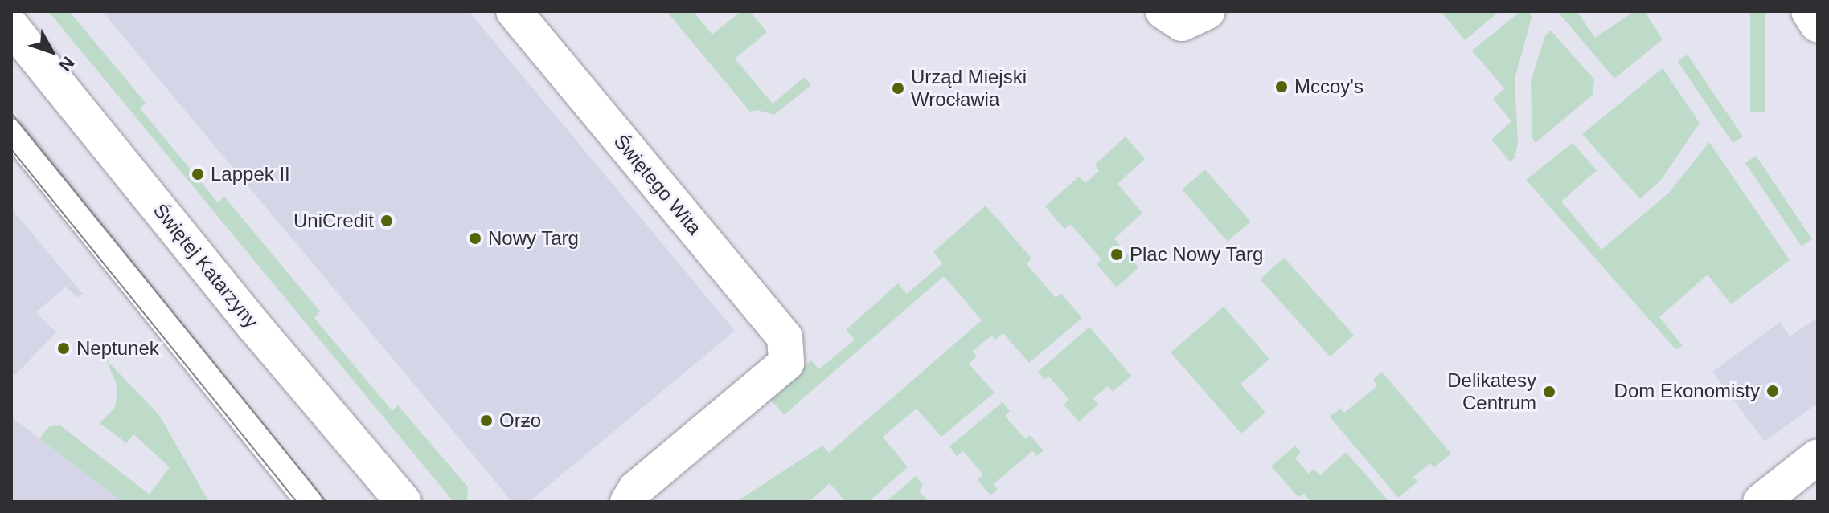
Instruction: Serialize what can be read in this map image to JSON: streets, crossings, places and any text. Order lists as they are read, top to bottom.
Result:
{
  "streets": {
    "street": ["Świętego Wita", "Świętej Katarzyny"]
  },
  "places": [
    "Mccoy's",
    "Urząd Miejski Wrocławia",
    "Lappek II",
    "UniCredit",
    "Nowy Targ",
    "Plac Nowy Targ",
    "Neptunek",
    "Dom Ekonomisty",
    "Delikatesy Centrum",
    "Orƶo"
  ],
  "north": "bottom right"
}
